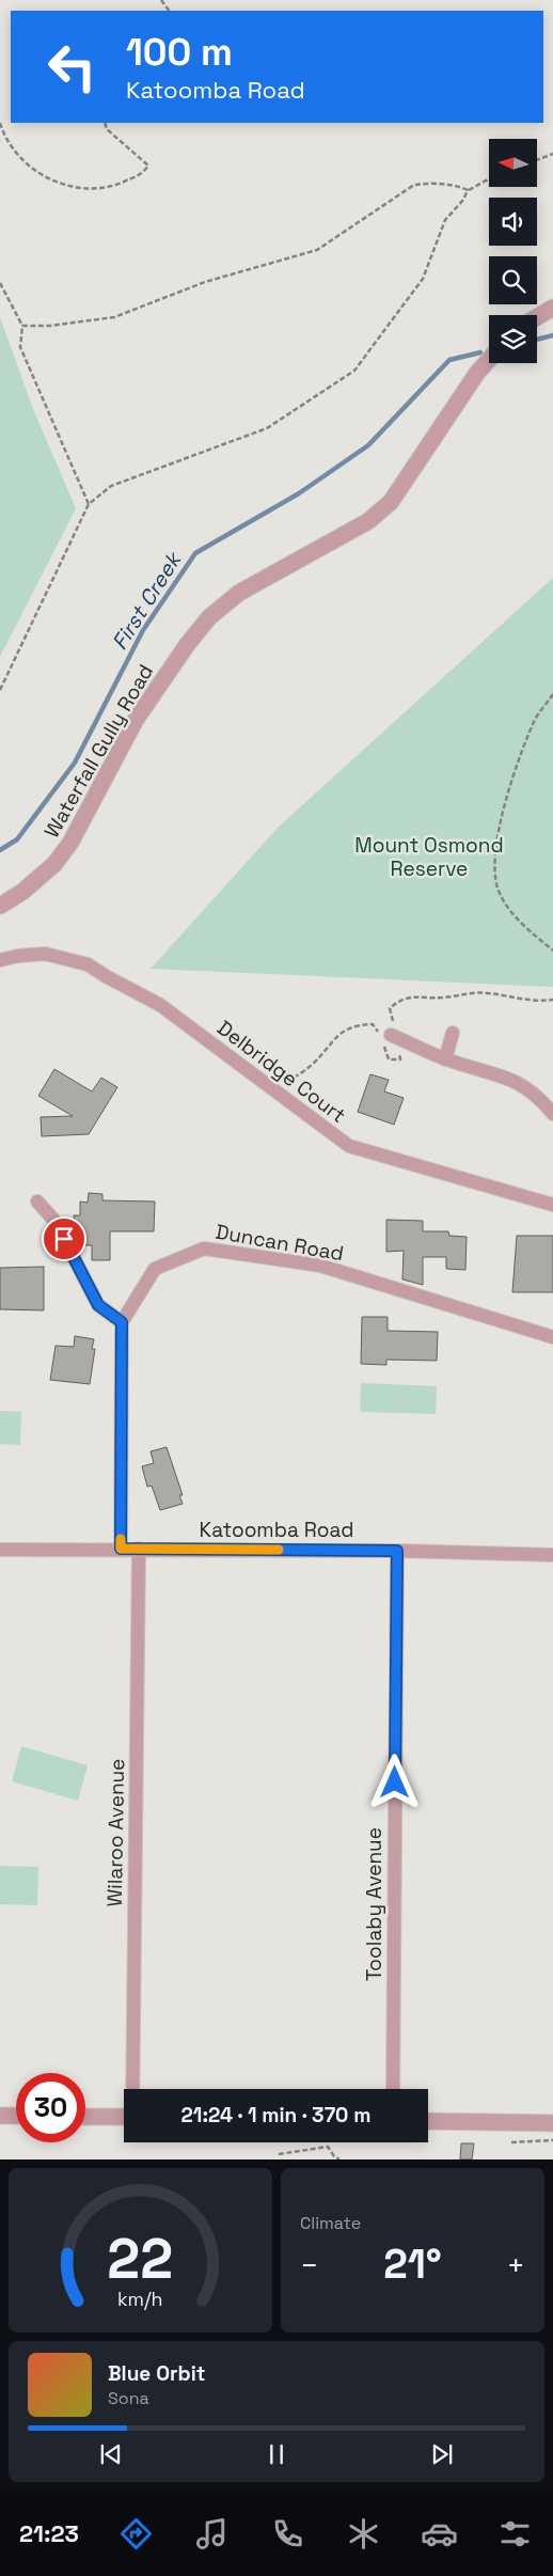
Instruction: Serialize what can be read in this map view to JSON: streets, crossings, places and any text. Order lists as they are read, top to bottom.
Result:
{
  "streets": {
    "street": [
      "Waterfall Gully Road",
      "Delbridge Court",
      "Duncan Road",
      "Katoomba Road",
      "Wilaroo Avenue",
      "Toolaby Avenue"
    ]
  },
  "crossings": [
    ["Katoomba Road", "Wilaroo Avenue"],
    ["Katoomba Road", "Toolaby Avenue"]
  ],
  "water": ["First Creek"],
  "parks": ["Mount Osmond Reserve"],
  "north": "left",
  "page": {
    "turn": ["100 m", "Katoomba Road"],
    "limit": "30",
    "trip": "21:24 · 1 min · 370 m",
    "tile": "Climate",
    "heat": ["−", "21°", "+"],
    "song": ["Blue Orbit", "Sona"],
    "tabs": "21:23",
    "gauge": ["22", "km/h"]
  }
}
